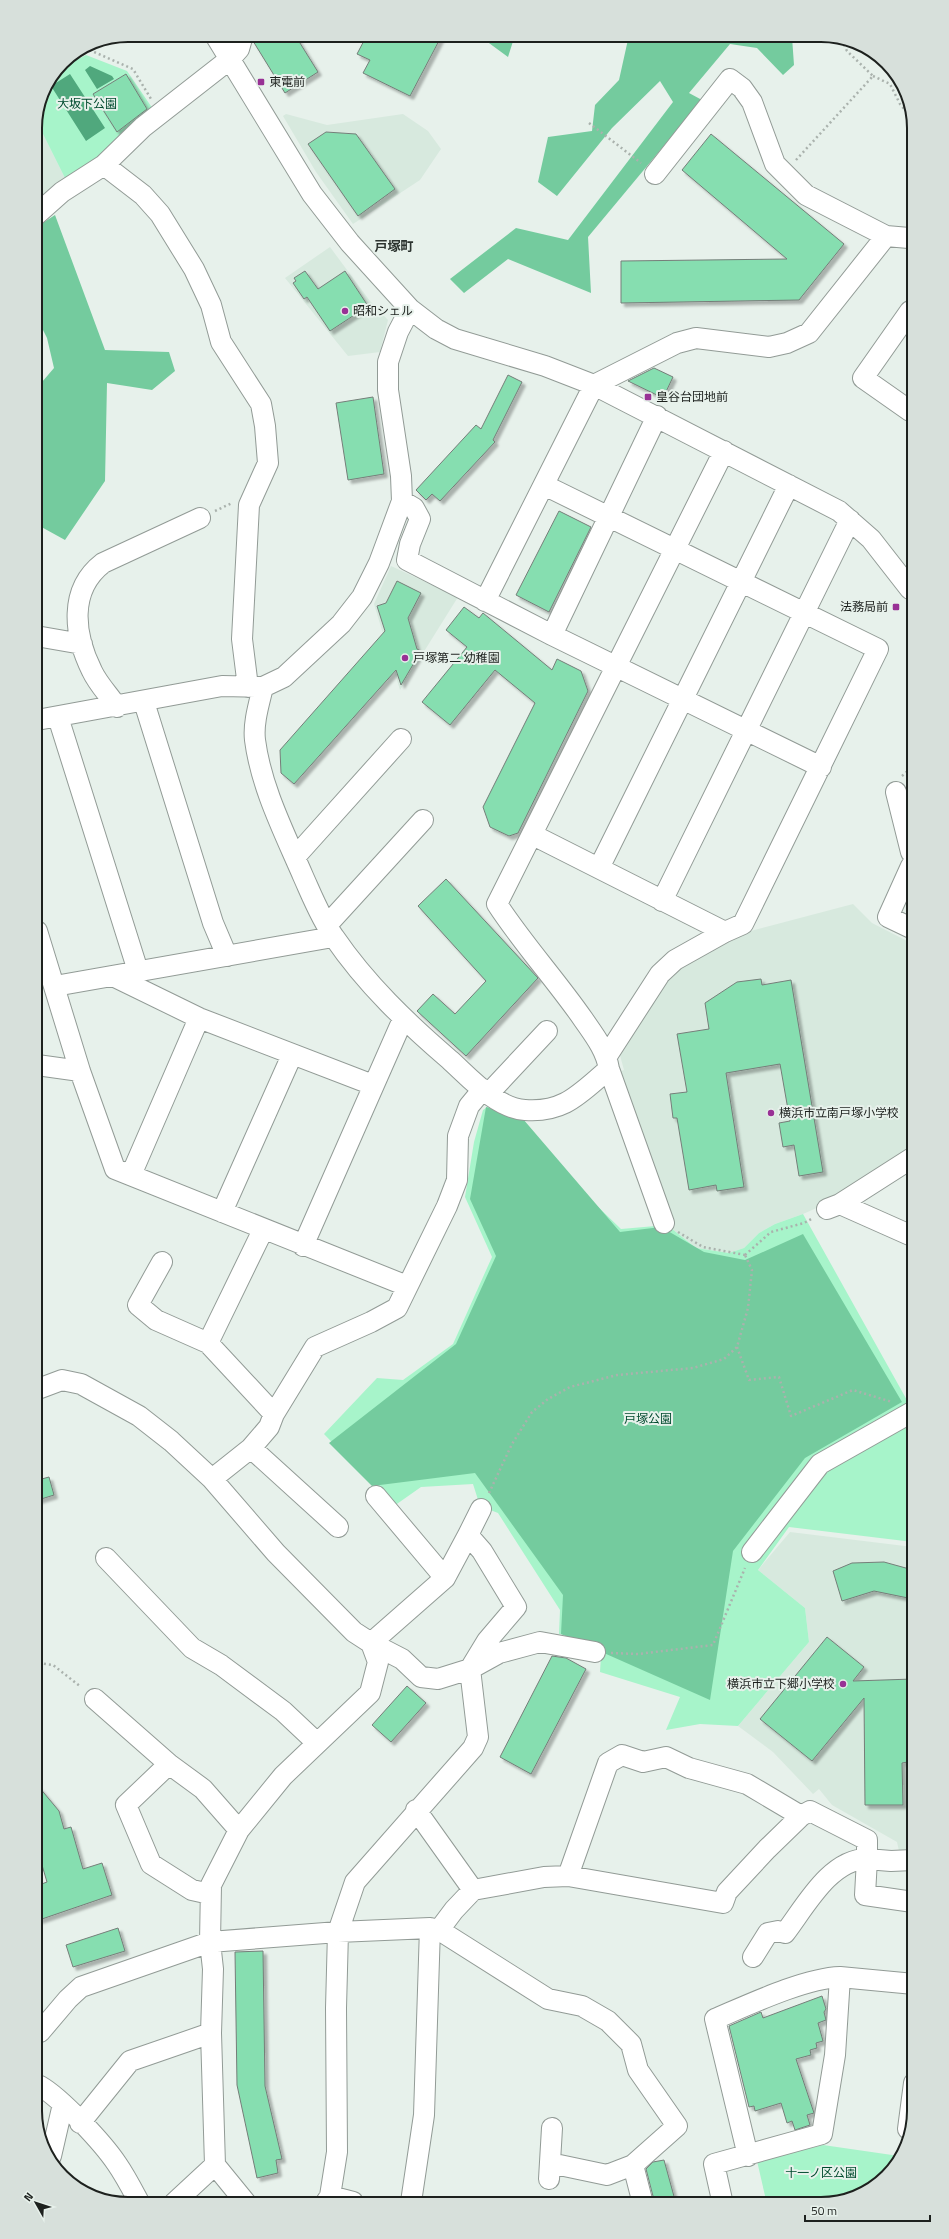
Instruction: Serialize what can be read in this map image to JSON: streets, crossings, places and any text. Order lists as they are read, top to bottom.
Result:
{
  "districts": ["戸塚町"],
  "parks": ["大坂下公園", "戸塚公園", "十一ノ区公園"],
  "places": {
    "transit": ["東電前", "皇谷台団地前", "法務局前"],
    "other": [
      "昭和シェル",
      "戸塚第二 幼稚園",
      "横浜市立南戸塚小学校",
      "横浜市立下郷小学校"
    ]
  },
  "scale_bar": "50 m",
  "north": "top left"
}
